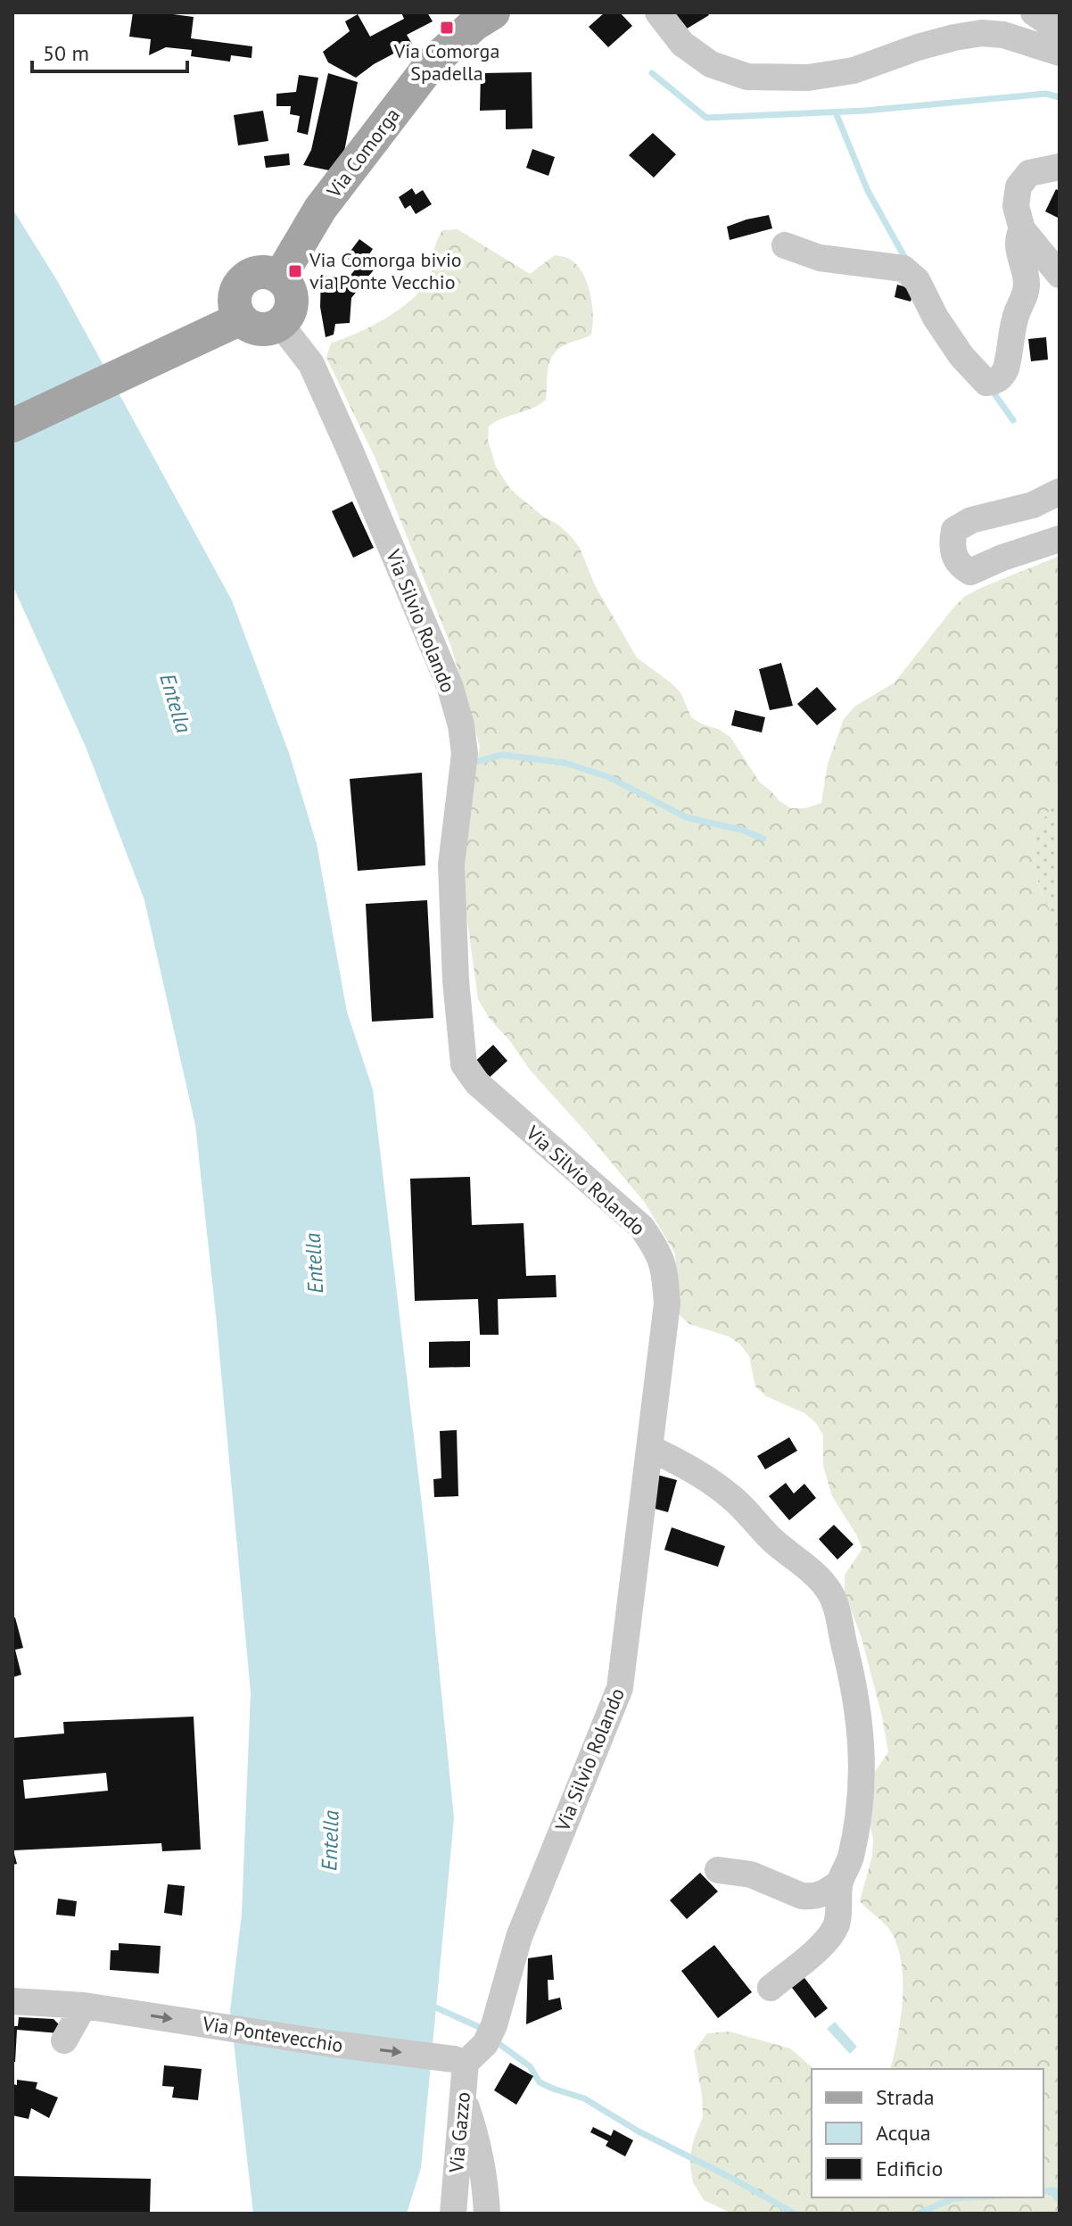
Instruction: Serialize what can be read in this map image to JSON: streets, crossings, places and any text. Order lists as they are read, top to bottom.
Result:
{
  "streets": {
    "main road": ["Via Comorga"],
    "street": ["Via Silvio Rolando", "Via Pontevecchio", "Via Gazzo"]
  },
  "crossings": [
    ["Via Comorga", "Via Silvio Rolando"],
    ["Via Silvio Rolando", "Via Pontevecchio"],
    ["Via Silvio Rolando", "Via Gazzo"],
    ["Via Pontevecchio", "Via Gazzo"]
  ],
  "one_way": ["Via Pontevecchio"],
  "water": ["Entella"],
  "places": {
    "transit": ["Via Comorga Spadella", "Via Comorga bivio via Ponte Vecchio"]
  },
  "legend": ["Strada", "Acqua", "Edificio"],
  "scale_bar": "50 m"
}
